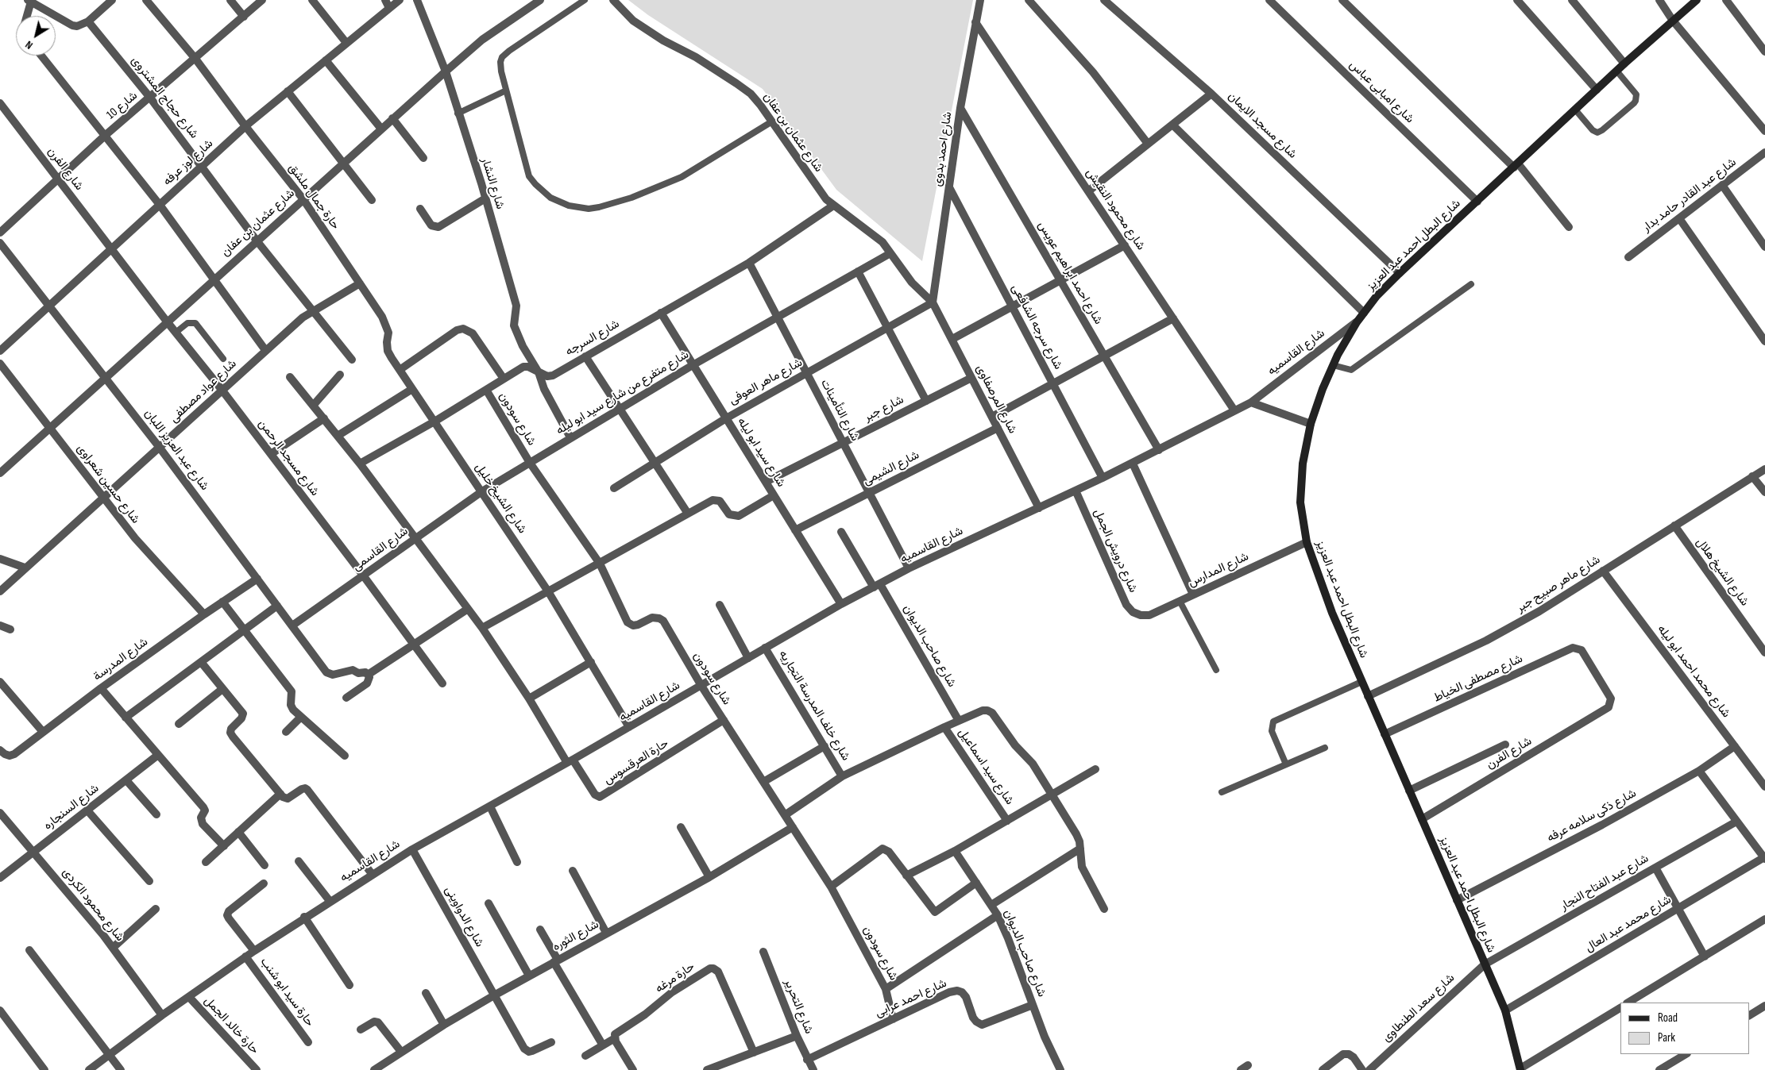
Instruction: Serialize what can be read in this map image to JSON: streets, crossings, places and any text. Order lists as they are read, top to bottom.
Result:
{
  "streets": {
    "main road": ["شارع البطل احمد عبد العزيز"],
    "street": [
      "شارع امبابى عباس",
      "شارع حجاج المشتروى",
      "شارع 10",
      "شارع مسجد الايمان",
      "شارع عثمان بن عفان",
      "شارع احمد بدوى",
      "شارع لوز عرفه",
      "شارع الفرن",
      "شارع النشار",
      "شارع عبد القادر حامد بدار",
      "حارة جمال ملشق",
      "شارع محمود النقيش",
      "شارع احمد ابراهيم عويس",
      "شارع سرجه الشافعى",
      "شارع السرجه",
      "شارع القاسميه",
      "شارع ماهر العوفى",
      "شارع عواد مصطفى",
      "شارع متفرع من شارع سيد ابو ليله",
      "شارع المرصفاوى",
      "شارع جبر",
      "شارع التأمينات",
      "شارع سودون",
      "شارع عبد العزيز اللبان",
      "شارع سيد ابو ليله",
      "شارع مسجد الرحمن",
      "شارع الشيمى",
      "شارع حسين شعراوى",
      "شارع الشيخ خليل",
      "شارع القاسمى",
      "شارع درويش الجمل",
      "شارع المدارس",
      "شارع الشيخ هلال",
      "شارع ماهر صبيح جبر",
      "شارع صاحب الديوان",
      "شارع المدرسة",
      "شارع محمد احمد ابو ليله",
      "شارع مصطفى الخياط",
      "شارع خلف المدرسة التجاريه",
      "حارة العرقسوس",
      "شارع سيد اسماعيل",
      "شارع السنجاره",
      "شارع ذكى سلامه عرفه",
      "شارع عبد الفتاح النجار",
      "شارع محمود الكردى",
      "شارع الدواوينى",
      "شارع محمد عبد العال",
      "شارع الثوره",
      "حارة مرغه",
      "حارة سيد ابو شنب",
      "شارع احمد عرابى",
      "شارع التحرير",
      "شارع سعد الطنطاوى",
      "حارة خالد الجمل"
    ]
  },
  "crossings": [
    ["شارع امبابى عباس", "شارع البطل احمد عبد العزيز"],
    ["شارع حجاج المشتروى", "شارع 10"],
    ["شارع حجاج المشتروى", "شارع عثمان بن عفان"],
    ["شارع حجاج المشتروى", "شارع لوز عرفه"],
    ["شارع حجاج المشتروى", "شارع عواد مصطفى"],
    ["شارع 10", "شارع الفرن"],
    ["شارع 10", "حارة جمال ملشق"],
    ["شارع مسجد الايمان", "شارع البطل احمد عبد العزيز"],
    ["شارع عثمان بن عفان", "شارع احمد بدوى"],
    ["شارع عثمان بن عفان", "شارع النشار"],
    ["شارع عثمان بن عفان", "حارة جمال ملشق"],
    ["شارع عثمان بن عفان", "شارع السرجه"],
    ["شارع عثمان بن عفان", "شارع ماهر العوفى"],
    ["شارع عثمان بن عفان", "شارع متفرع من شارع سيد ابو ليله"],
    ["شارع عثمان بن عفان", "شارع المرصفاوى"],
    ["شارع عثمان بن عفان", "شارع عبد العزيز اللبان"],
    ["شارع عثمان بن عفان", "شارع مسجد الرحمن"],
    ["شارع عثمان بن عفان", "شارع حسين شعراوى"],
    ["شارع احمد بدوى", "شارع محمود النقيش"],
    ["شارع احمد بدوى", "شارع احمد ابراهيم عويس"],
    ["شارع احمد بدوى", "شارع سرجه الشافعى"],
    ["شارع احمد بدوى", "شارع ماهر العوفى"],
    ["شارع احمد بدوى", "شارع المرصفاوى"],
    ["شارع لوز عرفه", "شارع الفرن"],
    ["شارع لوز عرفه", "حارة جمال ملشق"],
    ["شارع لوز عرفه", "شارع عبد العزيز اللبان"],
    ["شارع لوز عرفه", "شارع مسجد الرحمن"],
    ["شارع الفرن", "شارع البطل احمد عبد العزيز"],
    ["شارع الفرن", "شارع مسجد الرحمن"],
    ["شارع الفرن", "شارع مصطفى الخياط"],
    ["شارع النشار", "شارع السرجه"],
    ["شارع النشار", "شارع متفرع من شارع سيد ابو ليله"],
    ["حارة جمال ملشق", "شارع عواد مصطفى"],
    ["حارة جمال ملشق", "شارع الشيخ خليل"],
    ["شارع محمود النقيش", "شارع القاسميه"],
    ["شارع البطل احمد عبد العزيز", "شارع القاسميه"],
    ["شارع البطل احمد عبد العزيز", "شارع المدارس"],
    ["شارع البطل احمد عبد العزيز", "شارع ماهر صبيح جبر"],
    ["شارع البطل احمد عبد العزيز", "شارع مصطفى الخياط"],
    ["شارع البطل احمد عبد العزيز", "شارع ذكى سلامه عرفه"],
    ["شارع البطل احمد عبد العزيز", "شارع عبد الفتاح النجار"],
    ["شارع البطل احمد عبد العزيز", "شارع محمد عبد العال"],
    ["شارع البطل احمد عبد العزيز", "شارع سعد الطنطاوى"],
    ["شارع احمد ابراهيم عويس", "شارع القاسميه"],
    ["شارع سرجه الشافعى", "شارع القاسميه"],
    ["شارع السرجه", "شارع التأمينات"],
    ["شارع السرجه", "شارع سودون"],
    ["شارع السرجه", "شارع سيد ابو ليله"],
    ["شارع السرجه", "شارع الشيخ خليل"],
    ["شارع القاسميه", "شارع المرصفاوى"],
    ["شارع القاسميه", "شارع التأمينات"],
    ["شارع القاسميه", "شارع سودون"],
    ["شارع القاسميه", "شارع سيد ابو ليله"],
    ["شارع القاسميه", "شارع الشيخ خليل"],
    ["شارع القاسميه", "شارع درويش الجمل"],
    ["شارع القاسميه", "شارع صاحب الديوان"],
    ["شارع القاسميه", "شارع خلف المدرسة التجاريه"],
    ["شارع القاسميه", "حارة العرقسوس"],
    ["شارع القاسميه", "شارع محمود الكردى"],
    ["شارع القاسميه", "شارع الدواوينى"],
    ["شارع القاسميه", "حارة سيد ابو شنب"],
    ["شارع القاسميه", "حارة خالد الجمل"],
    ["شارع ماهر العوفى", "شارع المرصفاوى"],
    ["شارع ماهر العوفى", "شارع التأمينات"],
    ["شارع ماهر العوفى", "شارع سيد ابو ليله"],
    ["شارع عواد مصطفى", "شارع عبد العزيز اللبان"],
    ["شارع عواد مصطفى", "شارع مسجد الرحمن"],
    ["شارع عواد مصطفى", "شارع حسين شعراوى"],
    ["شارع عواد مصطفى", "شارع الشيخ خليل"],
    ["شارع متفرع من شارع سيد ابو ليله", "شارع التأمينات"],
    ["شارع متفرع من شارع سيد ابو ليله", "شارع سودون"],
    ["شارع متفرع من شارع سيد ابو ليله", "شارع سيد ابو ليله"],
    ["شارع متفرع من شارع سيد ابو ليله", "شارع الشيخ خليل"],
    ["شارع متفرع من شارع سيد ابو ليله", "شارع القاسمى"],
    ["شارع المرصفاوى", "شارع جبر"],
    ["شارع المرصفاوى", "شارع الشيمى"],
    ["شارع جبر", "شارع التأمينات"],
    ["شارع جبر", "شارع سيد ابو ليله"],
    ["شارع التأمينات", "شارع الشيمى"],
    ["شارع سودون", "حارة العرقسوس"],
    ["شارع سودون", "شارع الثوره"],
    ["شارع سودون", "شارع احمد عرابى"],
    ["شارع عبد العزيز اللبان", "شارع القاسمى"],
    ["شارع عبد العزيز اللبان", "شارع المدرسة"],
    ["شارع سيد ابو ليله", "شارع الشيمى"],
    ["شارع مسجد الرحمن", "شارع القاسمى"],
    ["شارع حسين شعراوى", "شارع المدرسة"],
    ["شارع الشيخ خليل", "شارع القاسمى"],
    ["شارع درويش الجمل", "شارع المدارس"],
    ["شارع الشيخ هلال", "شارع ماهر صبيح جبر"],
    ["شارع ماهر صبيح جبر", "شارع محمد احمد ابو ليله"],
    ["شارع صاحب الديوان", "شارع احمد عرابى"],
    ["شارع محمد احمد ابو ليله", "شارع ذكى سلامه عرفه"],
    ["شارع السنجاره", "شارع محمود الكردى"],
    ["شارع ذكى سلامه عرفه", "شارع محمد عبد العال"],
    ["شارع عبد الفتاح النجار", "شارع محمد عبد العال"],
    ["شارع عبد الفتاح النجار", "شارع سعد الطنطاوى"],
    ["شارع الدواوينى", "شارع الثوره"],
    ["شارع احمد عرابى", "شارع التحرير"]
  ],
  "legend": ["Road", "Park"],
  "north": "bottom left"
}
